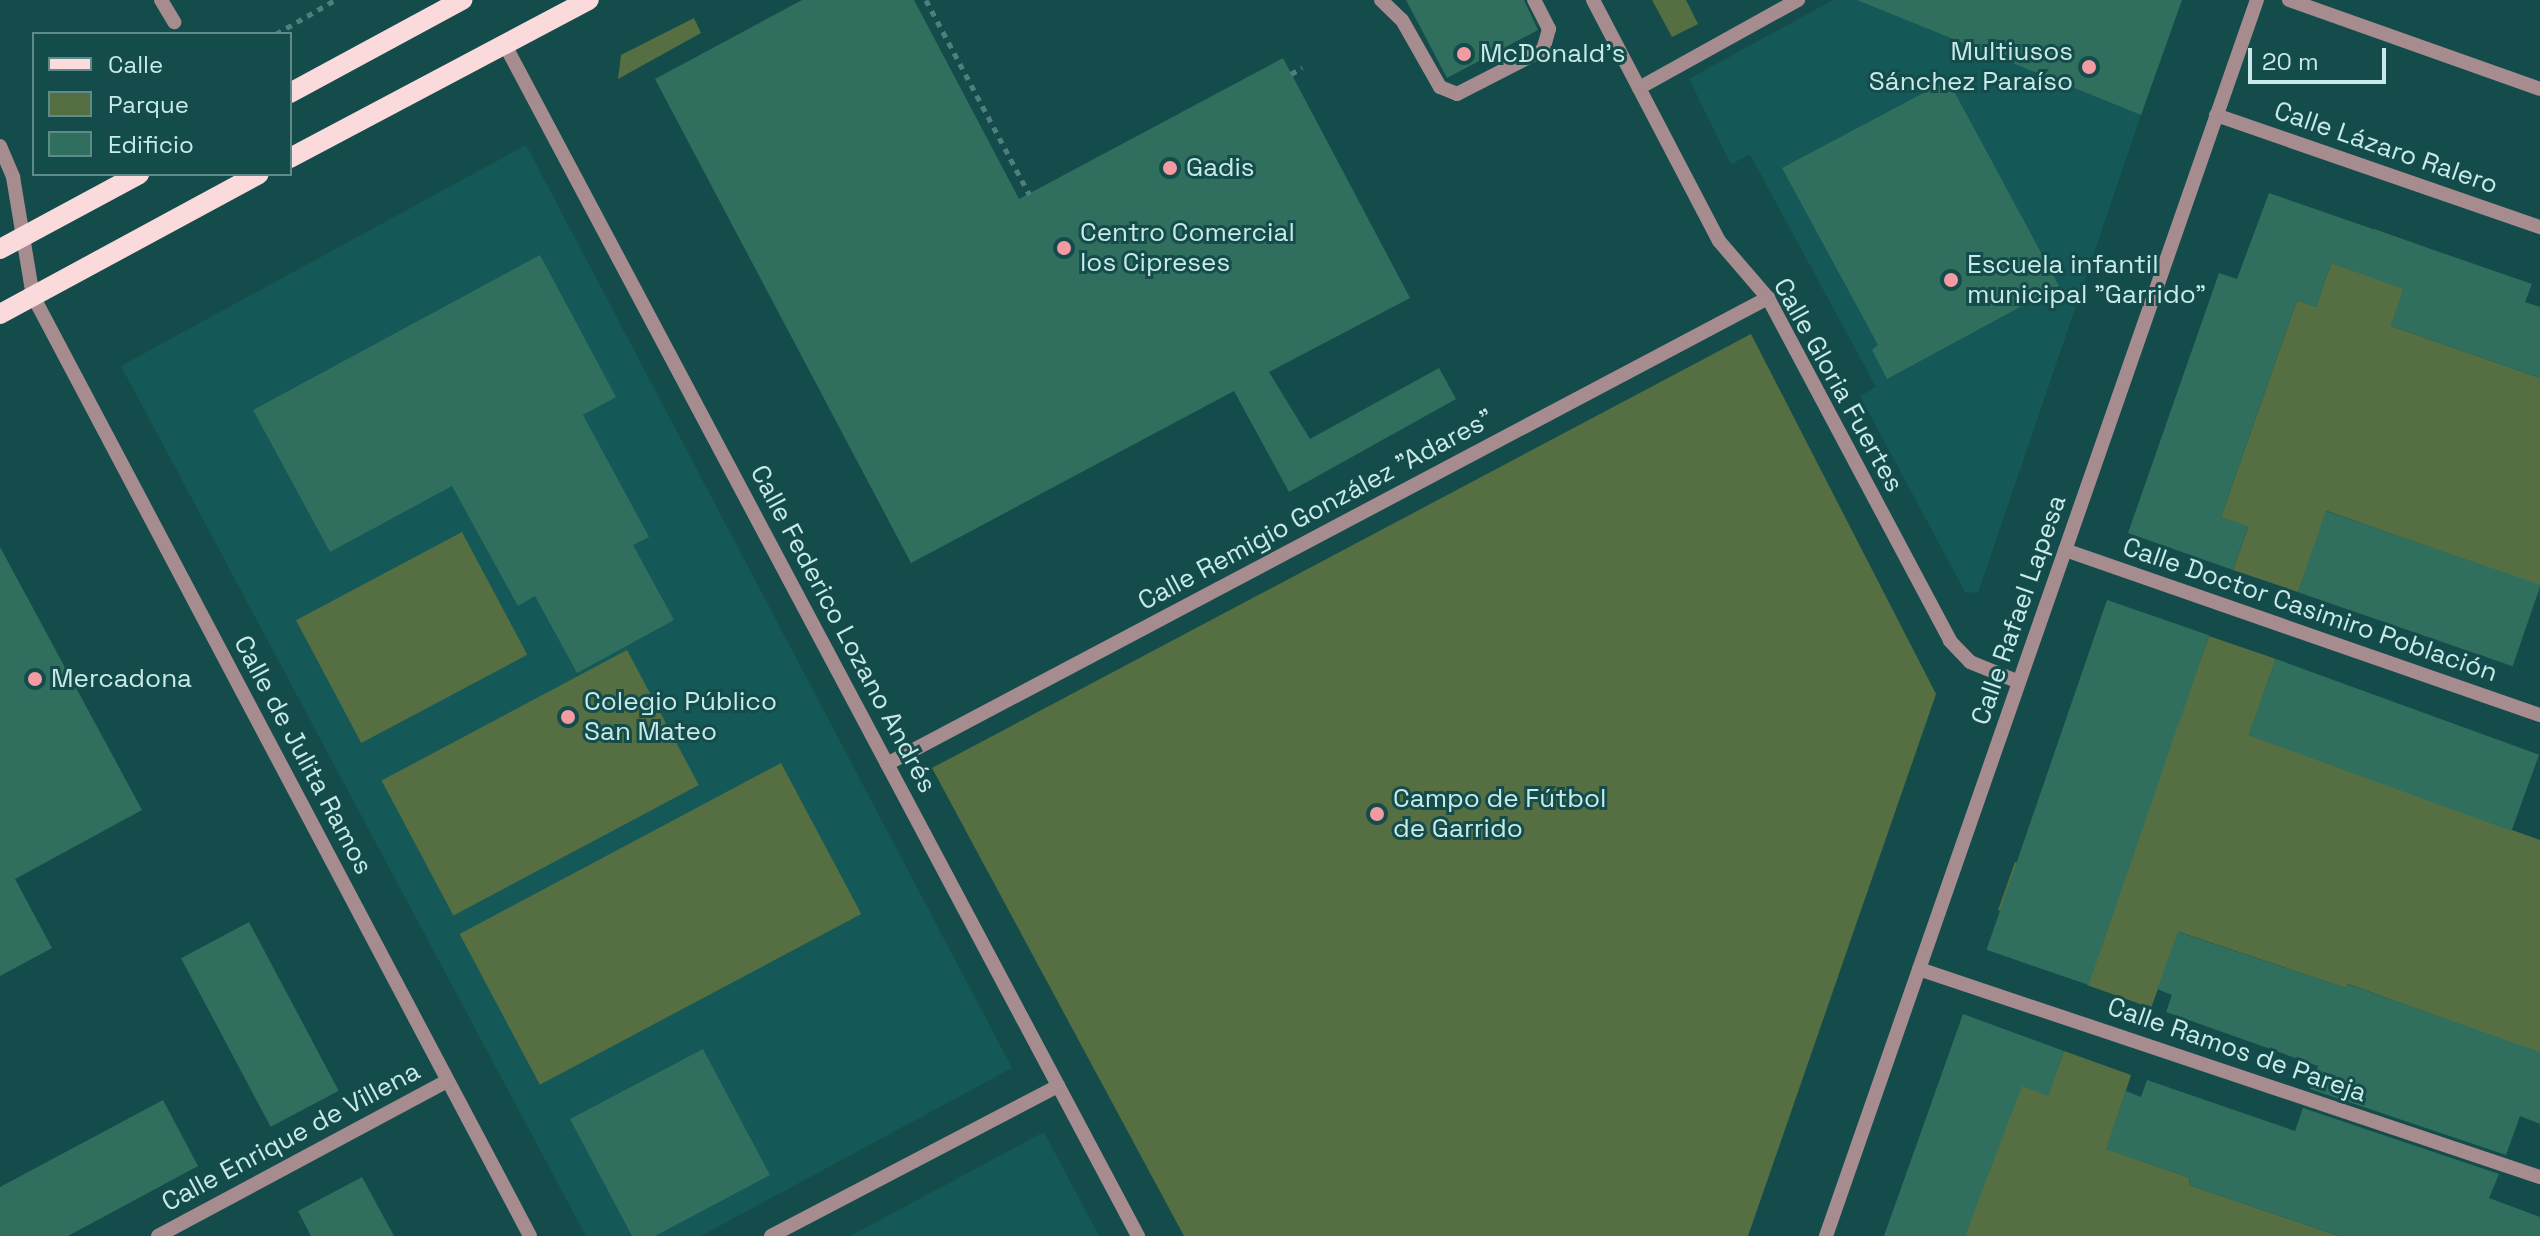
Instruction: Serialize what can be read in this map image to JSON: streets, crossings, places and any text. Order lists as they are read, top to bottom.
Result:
{
  "streets": {
    "street": [
      "Calle Lázaro Ralero",
      "Calle Gloria Fuertes",
      "Calle Remigio González \"Adares\"",
      "Calle Rafael Lapesa",
      "Calle Doctor Casimiro Población",
      "Calle Federico Lozano Andrés",
      "Calle de Julita Ramos",
      "Calle Ramos de Pareja",
      "Calle Enrique de Villena"
    ]
  },
  "crossings": [
    ["Calle Lázaro Ralero", "Calle Rafael Lapesa"],
    ["Calle Gloria Fuertes", "Calle Remigio González \"Adares\""],
    ["Calle Gloria Fuertes", "Calle Rafael Lapesa"],
    ["Calle Remigio González \"Adares\"", "Calle Federico Lozano Andrés"],
    ["Calle Rafael Lapesa", "Calle Doctor Casimiro Población"],
    ["Calle Rafael Lapesa", "Calle Ramos de Pareja"],
    ["Calle de Julita Ramos", "Calle Enrique de Villena"]
  ],
  "places": [
    "McDonald's",
    "Multiusos Sánchez Paraíso",
    "Gadis",
    "Centro Comercial los Cipreses",
    "Escuela infantil municipal \"Garrido\"",
    "Mercadona",
    "Colegio Público San Mateo",
    "Campo de Fútbol de Garrido"
  ],
  "legend": ["Calle", "Parque", "Edificio"],
  "scale_bar": "20 m"
}
